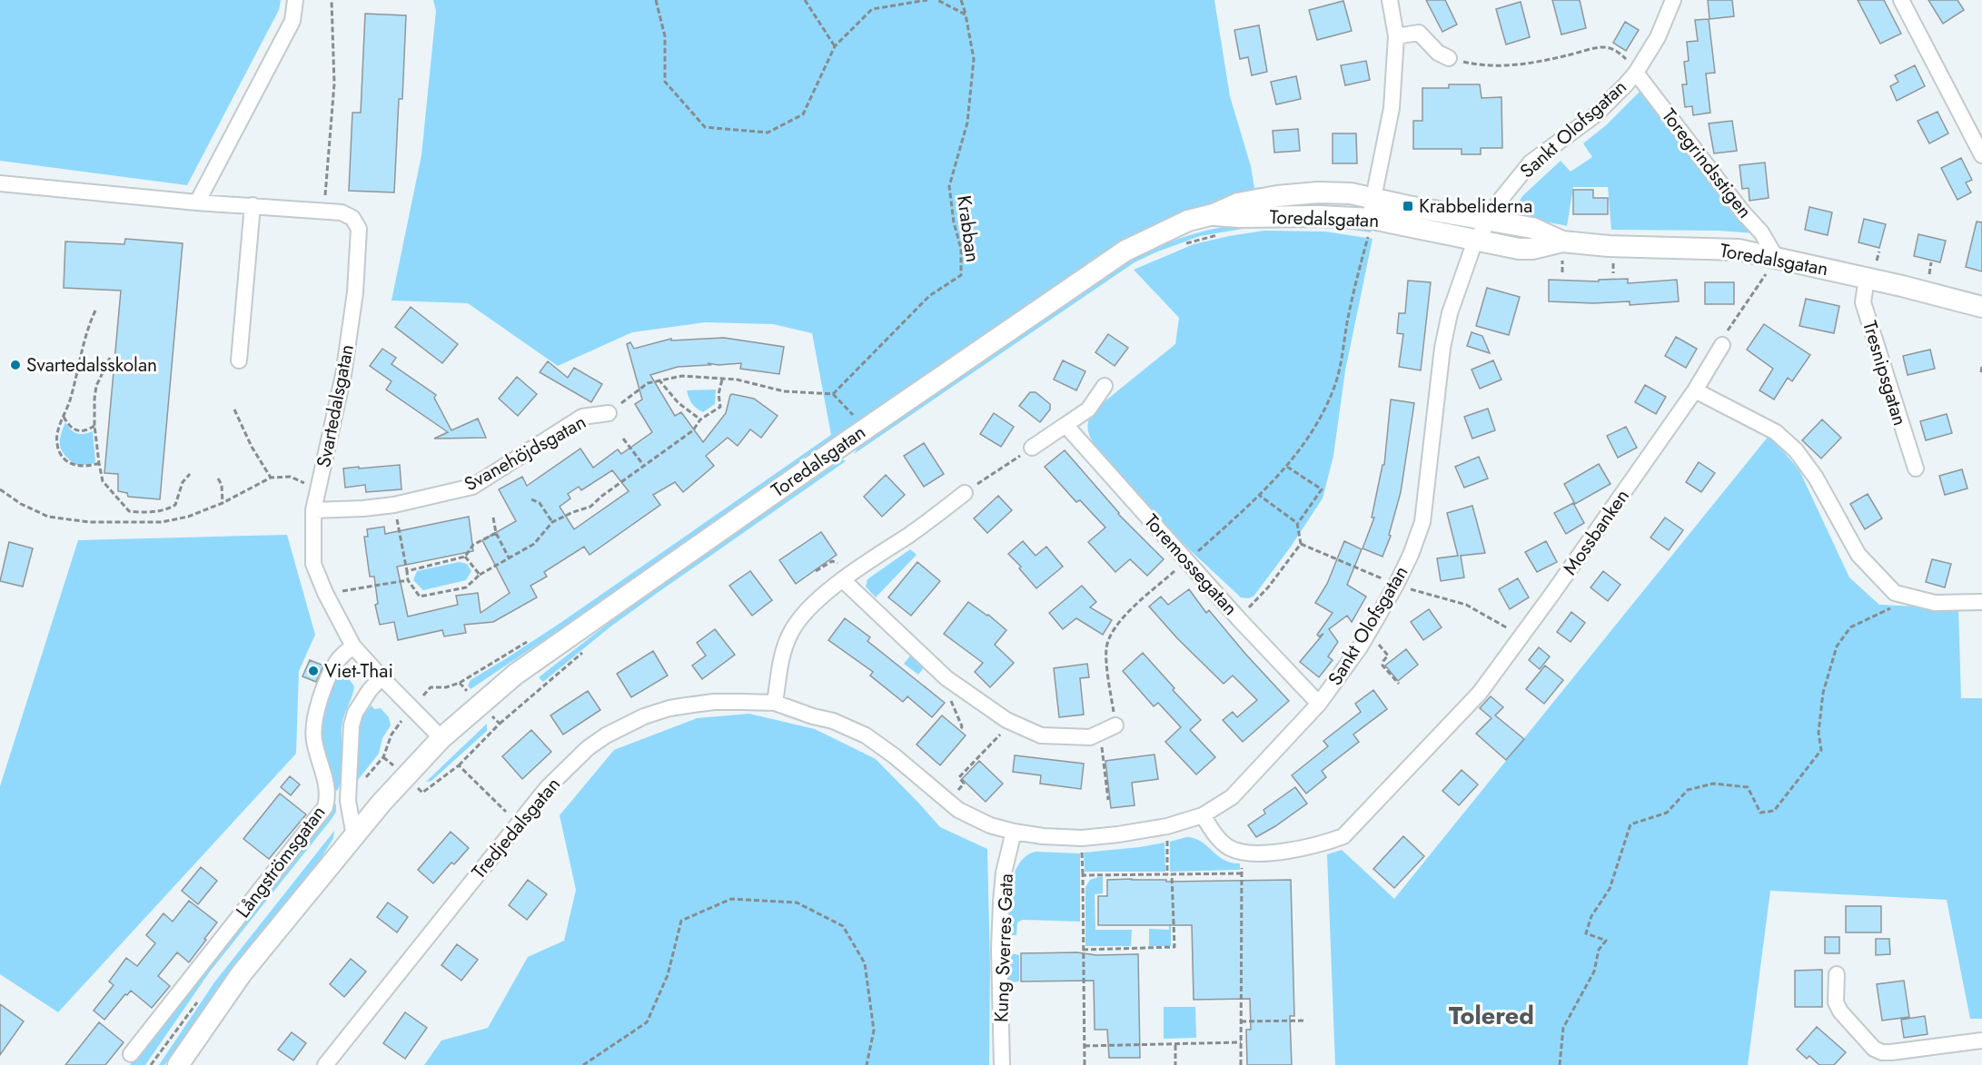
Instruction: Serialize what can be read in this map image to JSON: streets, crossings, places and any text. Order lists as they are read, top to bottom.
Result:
{
  "streets": {
    "street": [
      "Sankt Olofsgatan",
      "Toregrindsstigen",
      "Toredalsgatan",
      "Tresnipsgatan",
      "Svartedalsgatan",
      "Svanehöjdsgatan",
      "Mossbanken",
      "Toremossegatan",
      "Tredjedalsgatan",
      "Långströmsgatan",
      "Kung Sverres Gata"
    ],
    "path": ["Krabban"]
  },
  "crossings": [
    ["Sankt Olofsgatan", "Toregrindsstigen"],
    ["Sankt Olofsgatan", "Toredalsgatan"],
    ["Sankt Olofsgatan", "Toremossegatan"],
    ["Sankt Olofsgatan", "Tredjedalsgatan"],
    ["Sankt Olofsgatan", "Kung Sverres Gata"],
    ["Toregrindsstigen", "Toredalsgatan"],
    ["Toredalsgatan", "Tresnipsgatan"],
    ["Toredalsgatan", "Svartedalsgatan"],
    ["Toredalsgatan", "Långströmsgatan"],
    ["Svartedalsgatan", "Svanehöjdsgatan"],
    ["Svartedalsgatan", "Långströmsgatan"]
  ],
  "districts": ["Tolered"],
  "places": {
    "transit": ["Krabbeliderna"],
    "other": ["Svartedalsskolan", "Viet-Thai"]
  }
}
